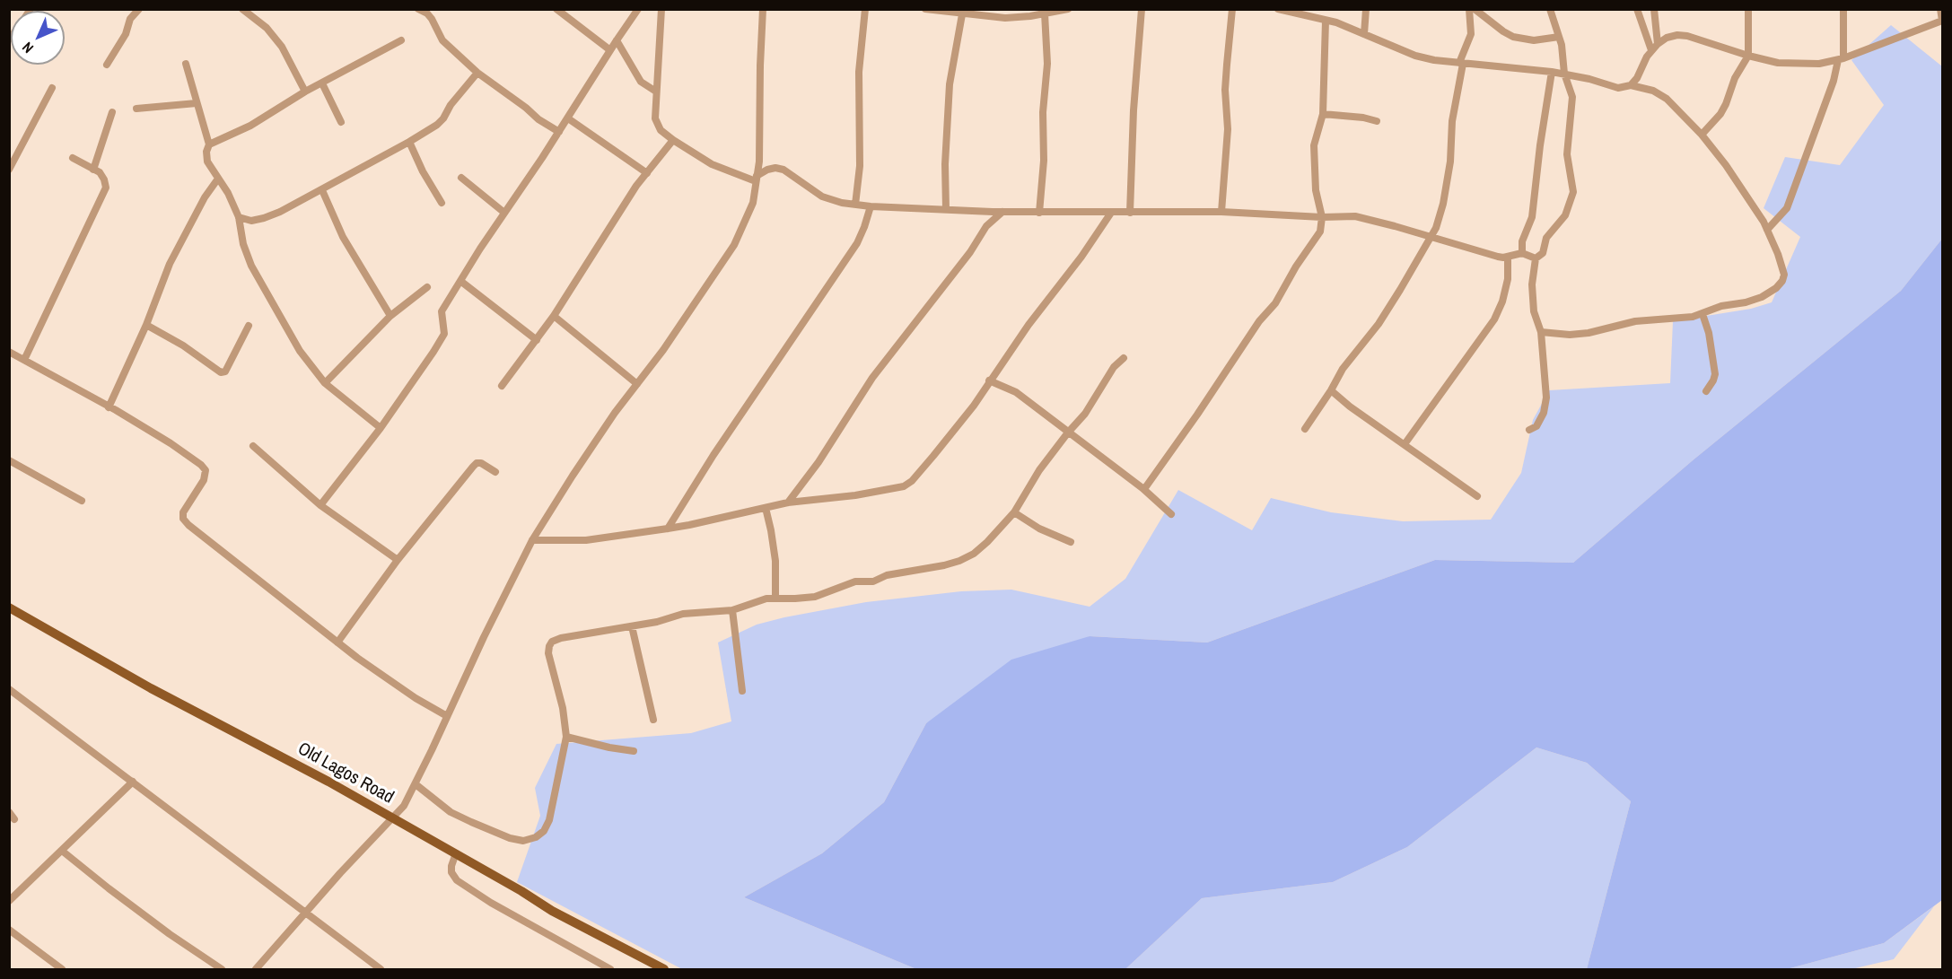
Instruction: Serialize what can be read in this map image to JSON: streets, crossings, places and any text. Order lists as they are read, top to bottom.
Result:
{
  "streets": {
    "main road": ["Old Lagos Road"]
  },
  "north": "bottom left"
}
